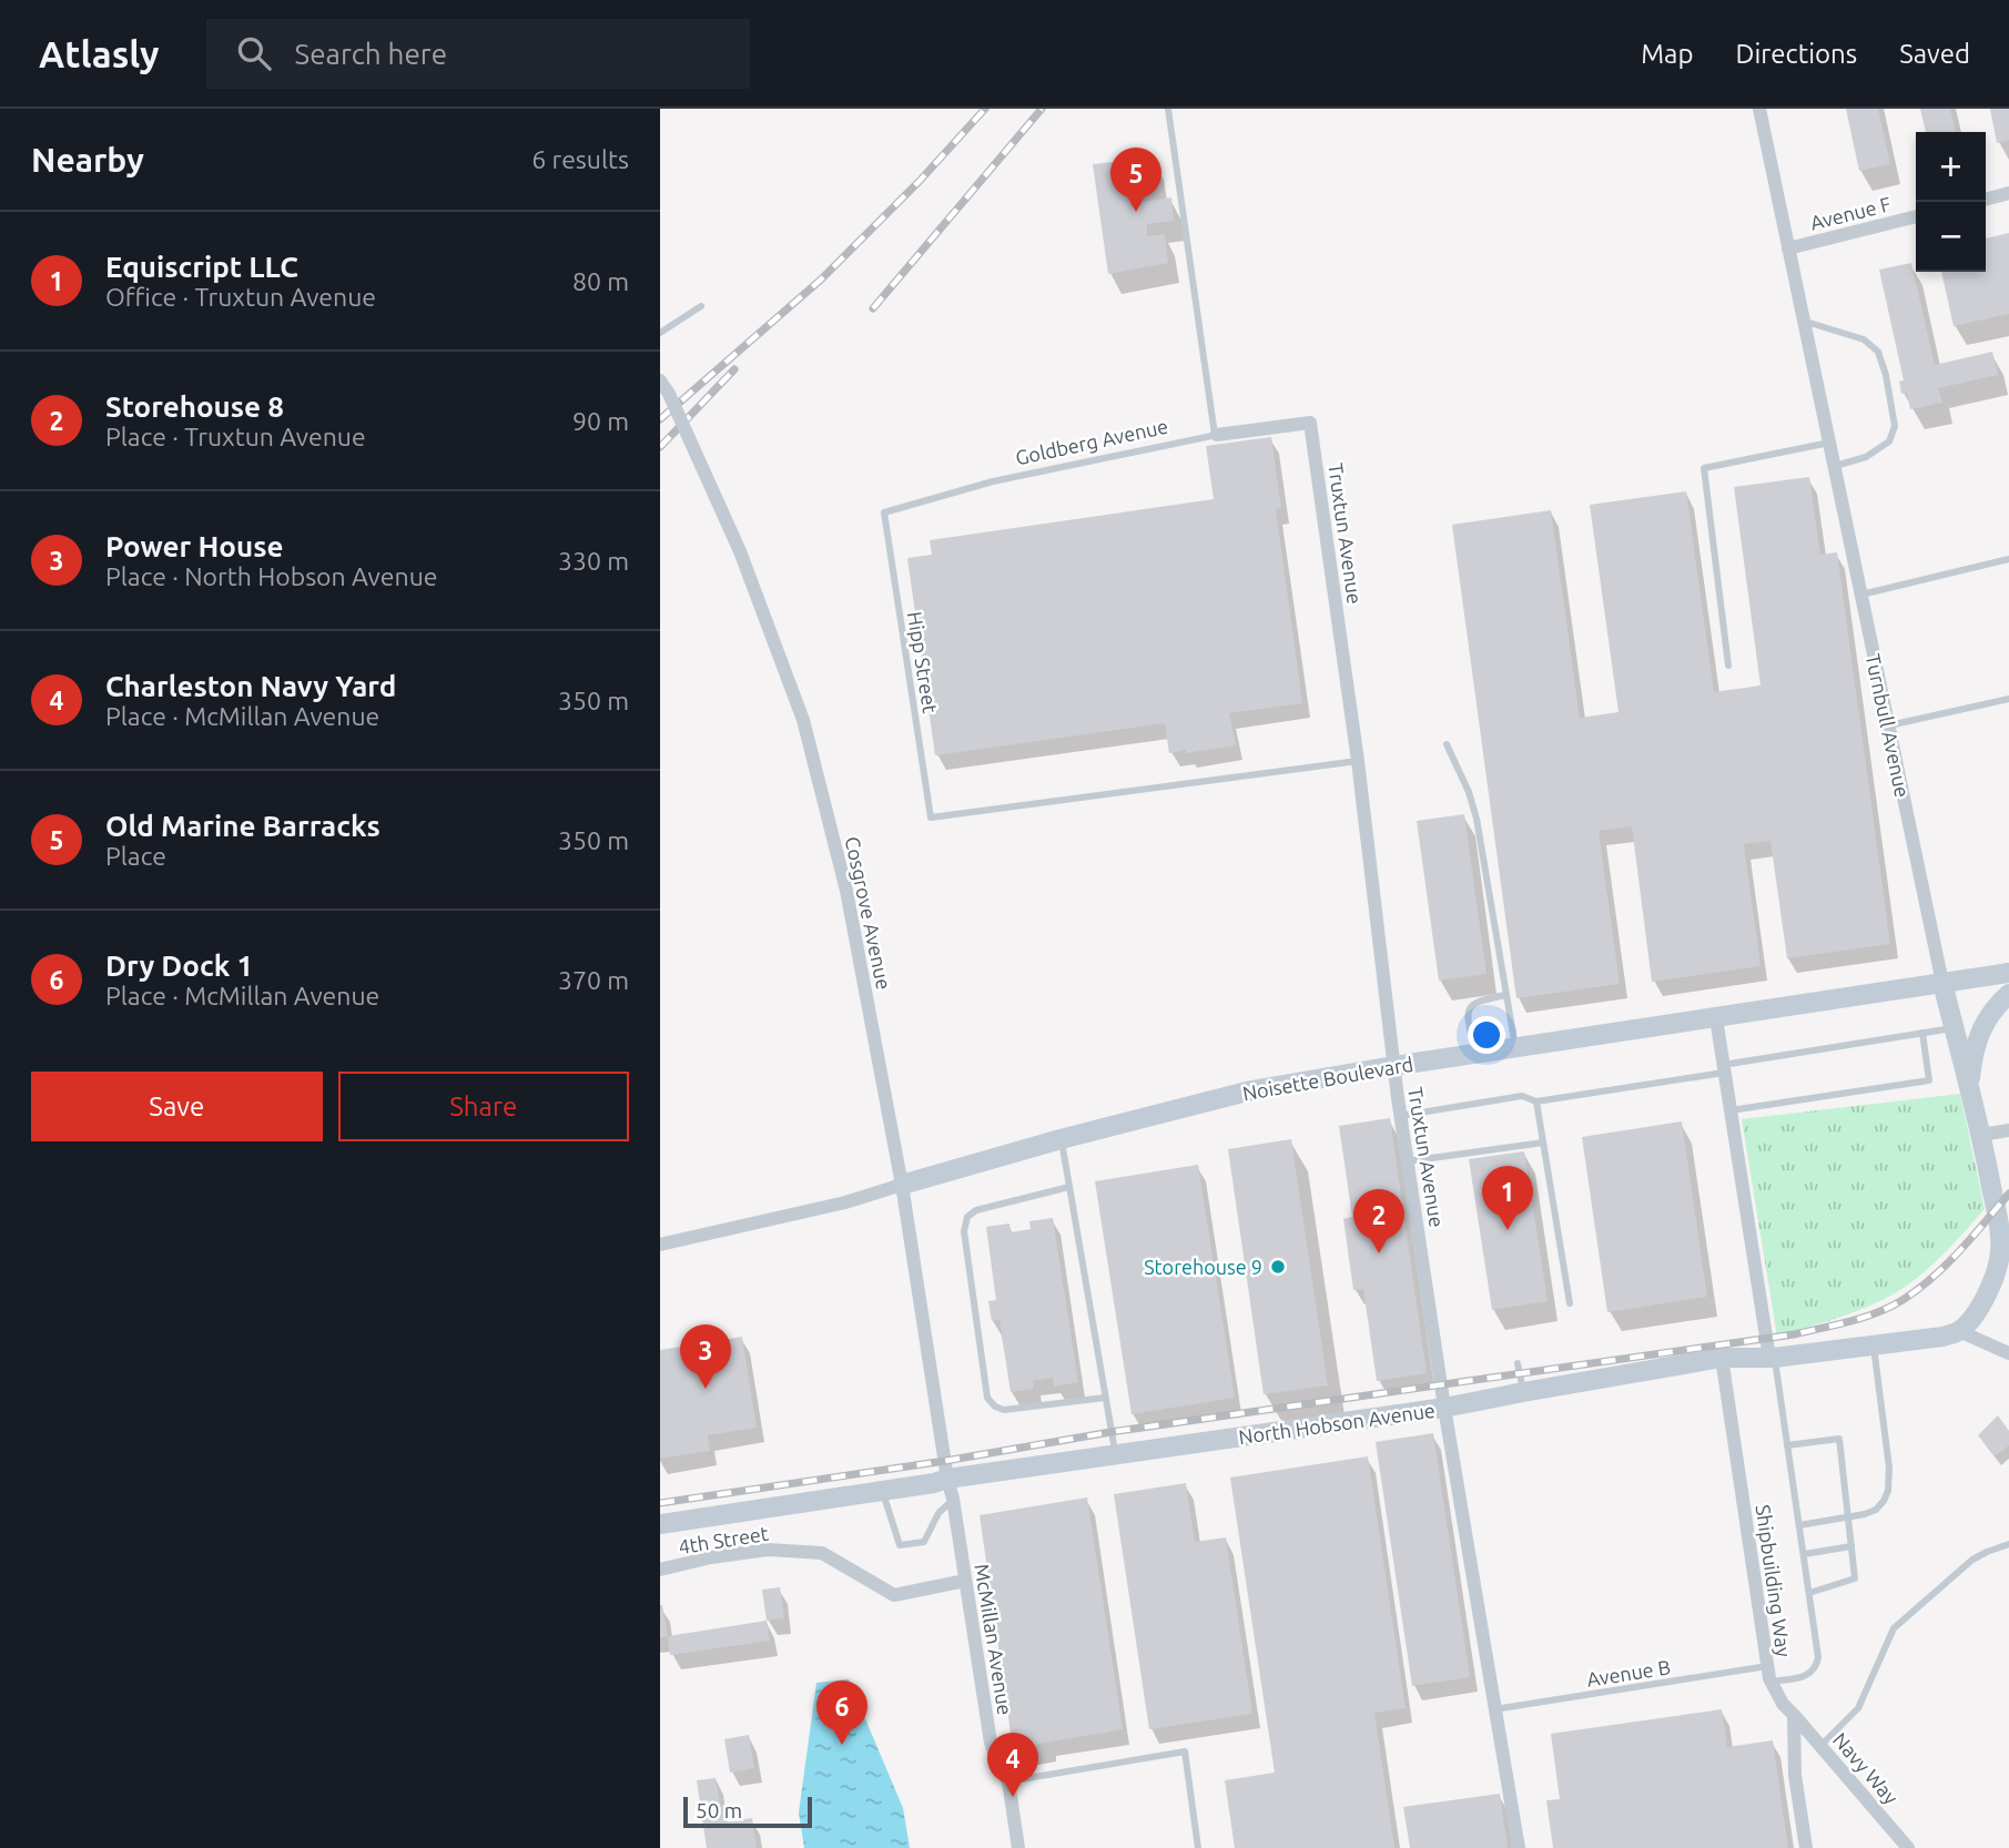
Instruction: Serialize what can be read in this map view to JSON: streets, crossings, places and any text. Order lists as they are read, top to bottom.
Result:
{
  "streets": {
    "street": [
      "Avenue F",
      "Goldberg Avenue",
      "Truxtun Avenue",
      "Turnbull Avenue",
      "Cosgrove Avenue",
      "Noisette Boulevard",
      "North Hobson Avenue",
      "4th Street",
      "Shipbuilding Way",
      "McMillan Avenue",
      "Navy Way"
    ],
    "lane": ["Hipp Street", "Avenue B"]
  },
  "crossings": [
    ["Avenue F", "Turnbull Avenue"],
    ["Goldberg Avenue", "Truxtun Avenue"],
    ["Goldberg Avenue", "Hipp Street"],
    ["Truxtun Avenue", "Hipp Street"],
    ["Truxtun Avenue", "Noisette Boulevard"],
    ["Truxtun Avenue", "North Hobson Avenue"],
    ["Truxtun Avenue", "Avenue B"],
    ["Turnbull Avenue", "Noisette Boulevard"],
    ["Turnbull Avenue", "North Hobson Avenue"],
    ["Cosgrove Avenue", "Noisette Boulevard"],
    ["Cosgrove Avenue", "North Hobson Avenue"],
    ["Cosgrove Avenue", "McMillan Avenue"],
    ["North Hobson Avenue", "Shipbuilding Way"],
    ["North Hobson Avenue", "McMillan Avenue"],
    ["4th Street", "McMillan Avenue"],
    ["Shipbuilding Way", "Avenue B"],
    ["Shipbuilding Way", "Navy Way"]
  ],
  "places": ["Storehouse 9"],
  "scale_bar": "50 m",
  "page": {
    "header": "Atlasly",
    "search": "Search here",
    "nav": ["Map", "Directions", "Saved"],
    "heading": ["Nearby", "6 results"],
    "map_buttons": ["+", "−"],
    "pins": [
      "5",
      "1",
      "2",
      "3",
      "6",
      "4"
    ],
    "list": [
      {
        "mark": "1",
        "name": "Equiscript LLC",
        "note": "Office · Truxtun Avenue",
        "value": "80 m"
      },
      {
        "mark": "2",
        "name": "Storehouse 8",
        "note": "Place · Truxtun Avenue",
        "value": "90 m"
      },
      {
        "mark": "3",
        "name": "Power House",
        "note": "Place · North Hobson Avenue",
        "value": "330 m"
      },
      {
        "mark": "4",
        "name": "Charleston Navy Yard",
        "note": "Place · McMillan Avenue",
        "value": "350 m"
      },
      {
        "mark": "5",
        "name": "Old Marine Barracks",
        "note": "Place",
        "value": "350 m"
      },
      {
        "mark": "6",
        "name": "Dry Dock 1",
        "note": "Place · McMillan Avenue",
        "value": "370 m"
      }
    ],
    "buttons": ["Save", "Share"],
    "scale": "50 m"
  }
}
